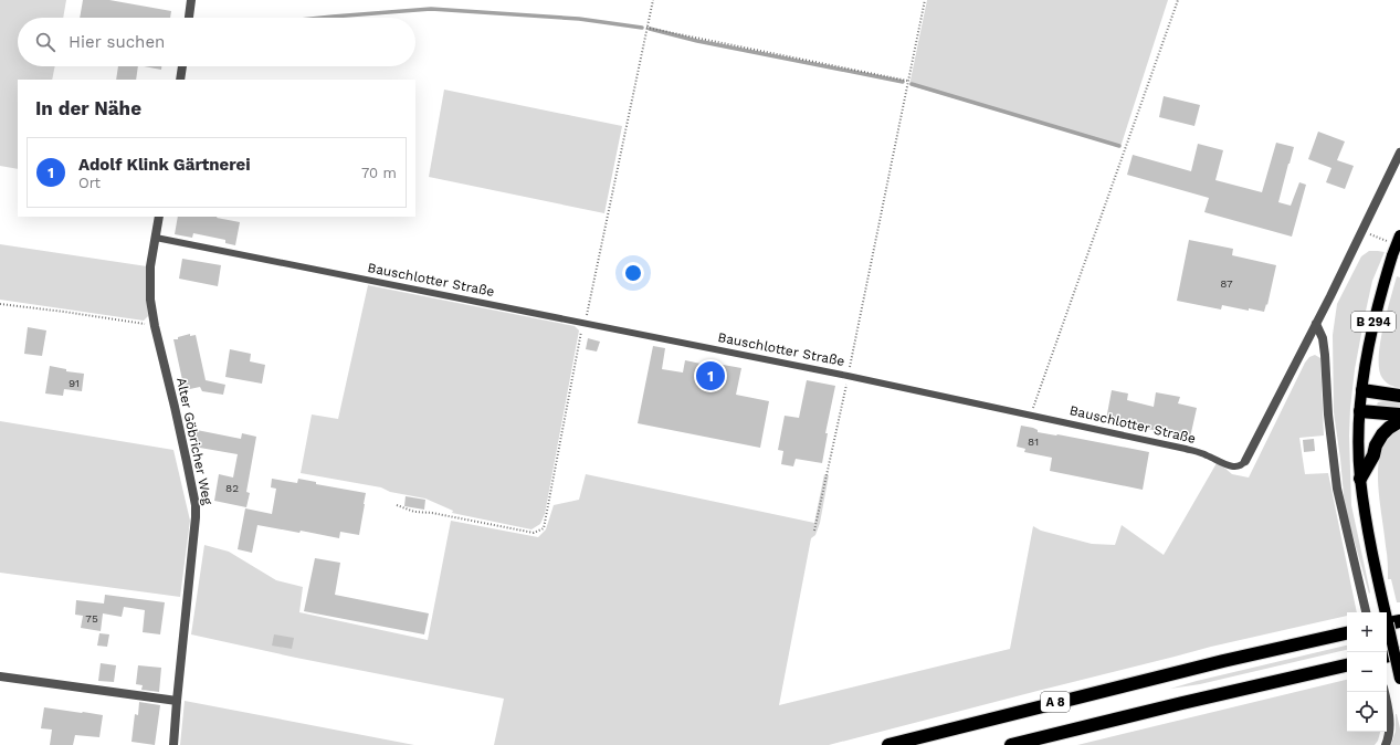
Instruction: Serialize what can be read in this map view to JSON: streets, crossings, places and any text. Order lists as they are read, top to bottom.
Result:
{
  "streets": {
    "highway": ["A 8"],
    "main road": ["B 294"],
    "street": ["Bauschlotter Straße", "Alter Göbricher Weg"]
  },
  "crossings": [
    ["Bauschlotter Straße", "Alter Göbricher Weg"]
  ],
  "house_numbers": [
    "87",
    "91",
    "81",
    "82",
    "75"
  ],
  "page": {
    "search": "Hier suchen",
    "heading": "In der Nähe",
    "list": [
      {
        "mark": "1",
        "name": "Adolf Klink Gärtnerei",
        "note": "Ort",
        "value": "70 m"
      }
    ],
    "pins": "1",
    "map_buttons": ["+", "−"]
  }
}
